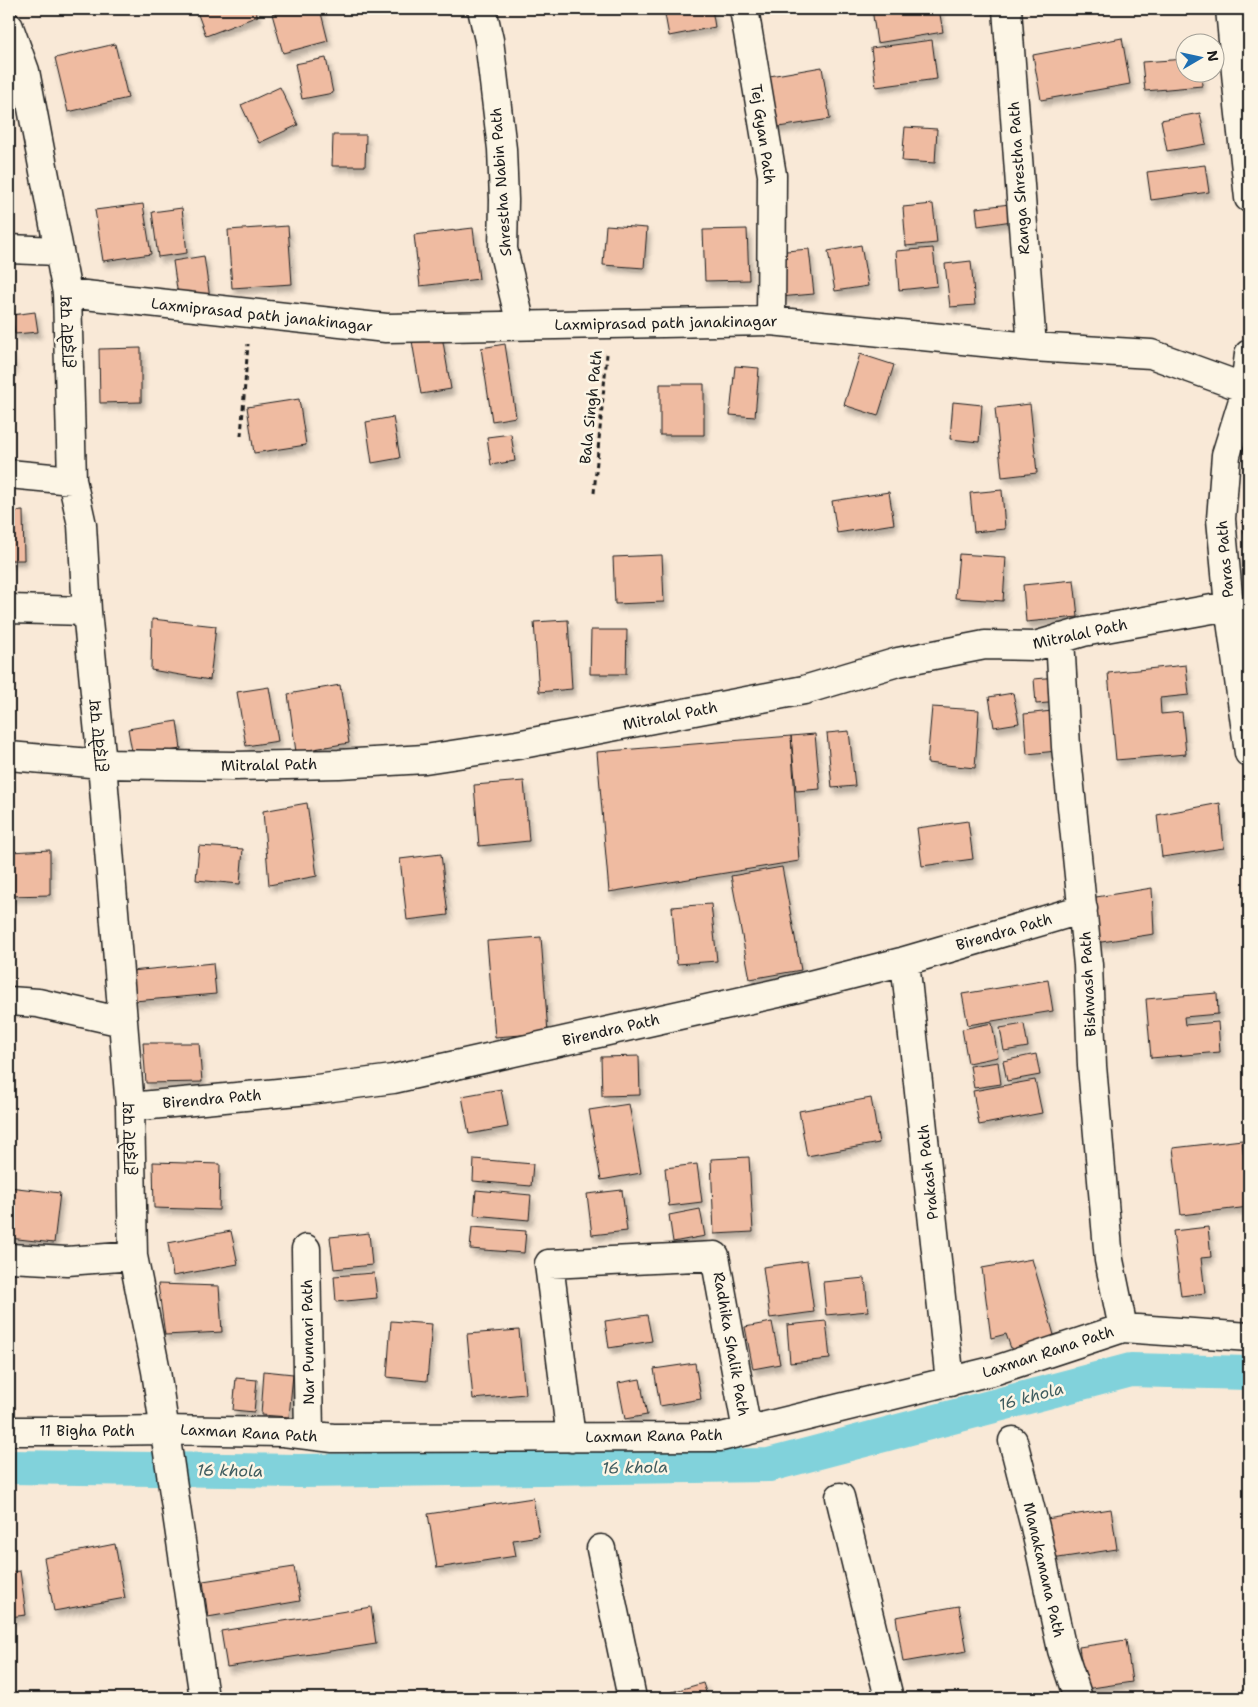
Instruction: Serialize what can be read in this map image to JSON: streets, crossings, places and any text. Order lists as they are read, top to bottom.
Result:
{
  "streets": {
    "street": [
      "Tej Gyan Path",
      "Ranga Shrestha Path",
      "Shrestha Nabin Path",
      "Laxmiprasad path janakinagar",
      "हाइवेए पथ",
      "Paras Path",
      "Mitralal Path",
      "Birendra Path",
      "Bishwash Path",
      "Prakash Path",
      "Nar Punnari Path",
      "Radhika Shalik Path",
      "Laxman Rana Path",
      "11 Bigha Path",
      "Manakamana Path"
    ],
    "path": ["Bala Singh Path"]
  },
  "crossings": [
    ["Tej Gyan Path", "Laxmiprasad path janakinagar"],
    ["Ranga Shrestha Path", "Laxmiprasad path janakinagar"],
    ["Shrestha Nabin Path", "Laxmiprasad path janakinagar"],
    ["Laxmiprasad path janakinagar", "हाइवेए पथ"],
    ["Laxmiprasad path janakinagar", "Bala Singh Path"],
    ["Laxmiprasad path janakinagar", "Paras Path"],
    ["हाइवेए पथ", "Mitralal Path"],
    ["हाइवेए पथ", "Birendra Path"],
    ["हाइवेए पथ", "Laxman Rana Path"],
    ["हाइवेए पथ", "11 Bigha Path"],
    ["Paras Path", "Mitralal Path"],
    ["Mitralal Path", "Bishwash Path"],
    ["Birendra Path", "Bishwash Path"],
    ["Birendra Path", "Prakash Path"],
    ["Bishwash Path", "Laxman Rana Path"],
    ["Prakash Path", "Laxman Rana Path"],
    ["Nar Punnari Path", "Laxman Rana Path"],
    ["Radhika Shalik Path", "Laxman Rana Path"],
    ["Laxman Rana Path", "11 Bigha Path"]
  ],
  "water": ["16 khola"],
  "north": "right"
}
